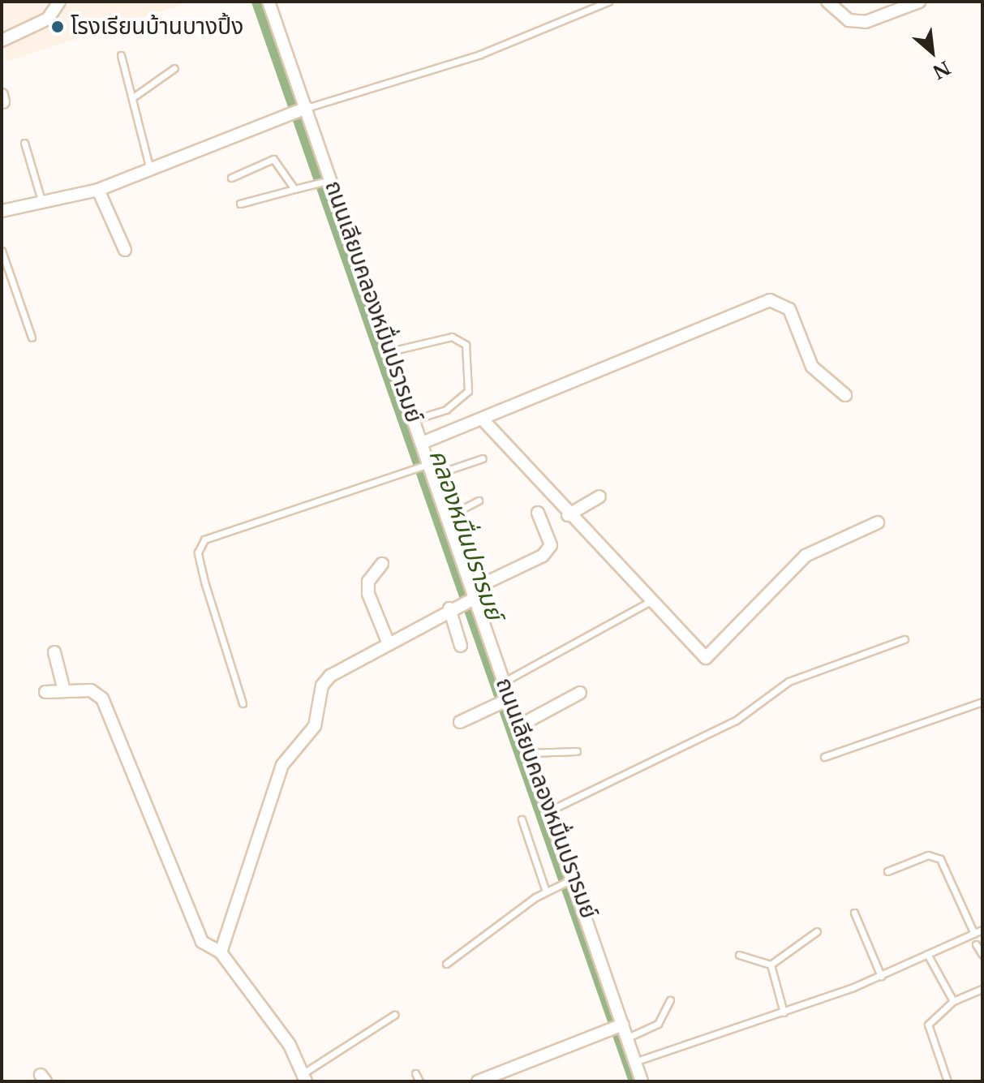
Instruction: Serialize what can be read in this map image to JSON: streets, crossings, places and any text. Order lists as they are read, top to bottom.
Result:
{
  "streets": {
    "street": ["ถนนเลียบคลองหมื่นปรารมย์"]
  },
  "water": ["คลองหมื่นปรารมย์"],
  "places": ["โรงเรียนบ้านบางปิ้ง"],
  "north": "bottom right"
}
